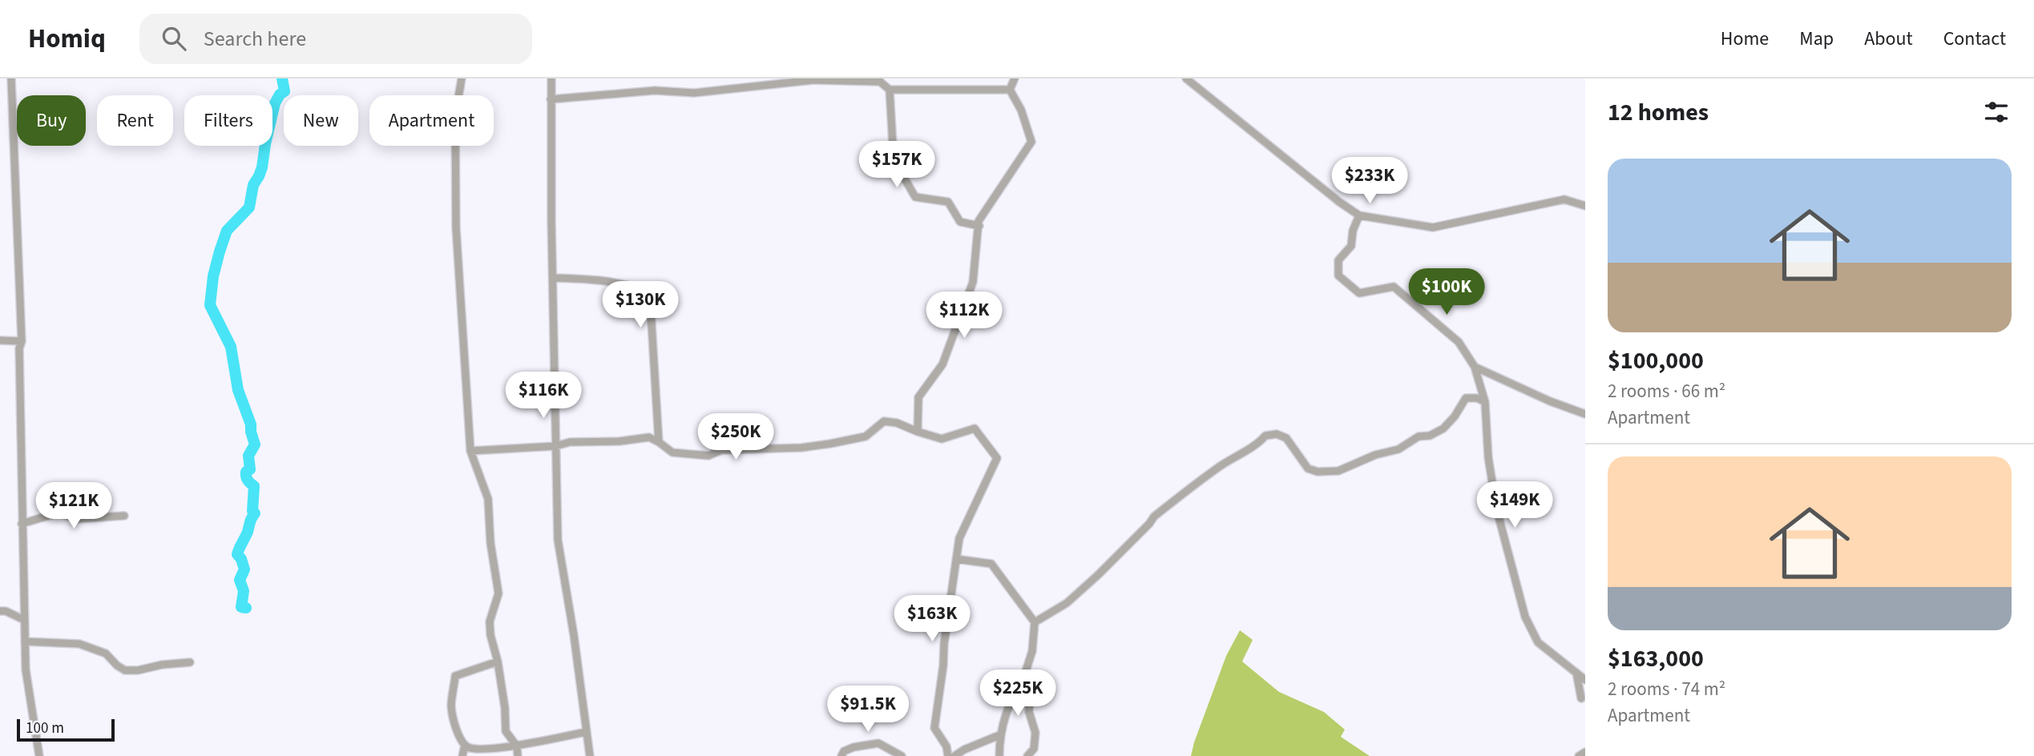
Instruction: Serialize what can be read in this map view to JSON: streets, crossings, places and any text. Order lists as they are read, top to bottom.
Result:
{
  "scale_bar": "100 m",
  "page": {
    "header": "Homiq",
    "search": "Search here",
    "nav": [
      "Home",
      "Map",
      "About",
      "Contact"
    ],
    "heading": "12 homes",
    "chip": [
      "Buy",
      "Rent",
      "Filters",
      "New",
      "Apartment"
    ],
    "price": [
      "$157K",
      "$233K",
      "$100K",
      "$130K",
      "$112K",
      "$116K",
      "$250K",
      "$149K",
      "$121K",
      "$163K",
      "$225K",
      "$91.5K"
    ],
    "list": [
      {
        "name": "$100,000",
        "note": "2 rooms · 66 m² · Apartment"
      },
      {
        "name": "$163,000",
        "note": "2 rooms · 74 m² · Apartment"
      }
    ],
    "scale": "100 m"
  }
}
